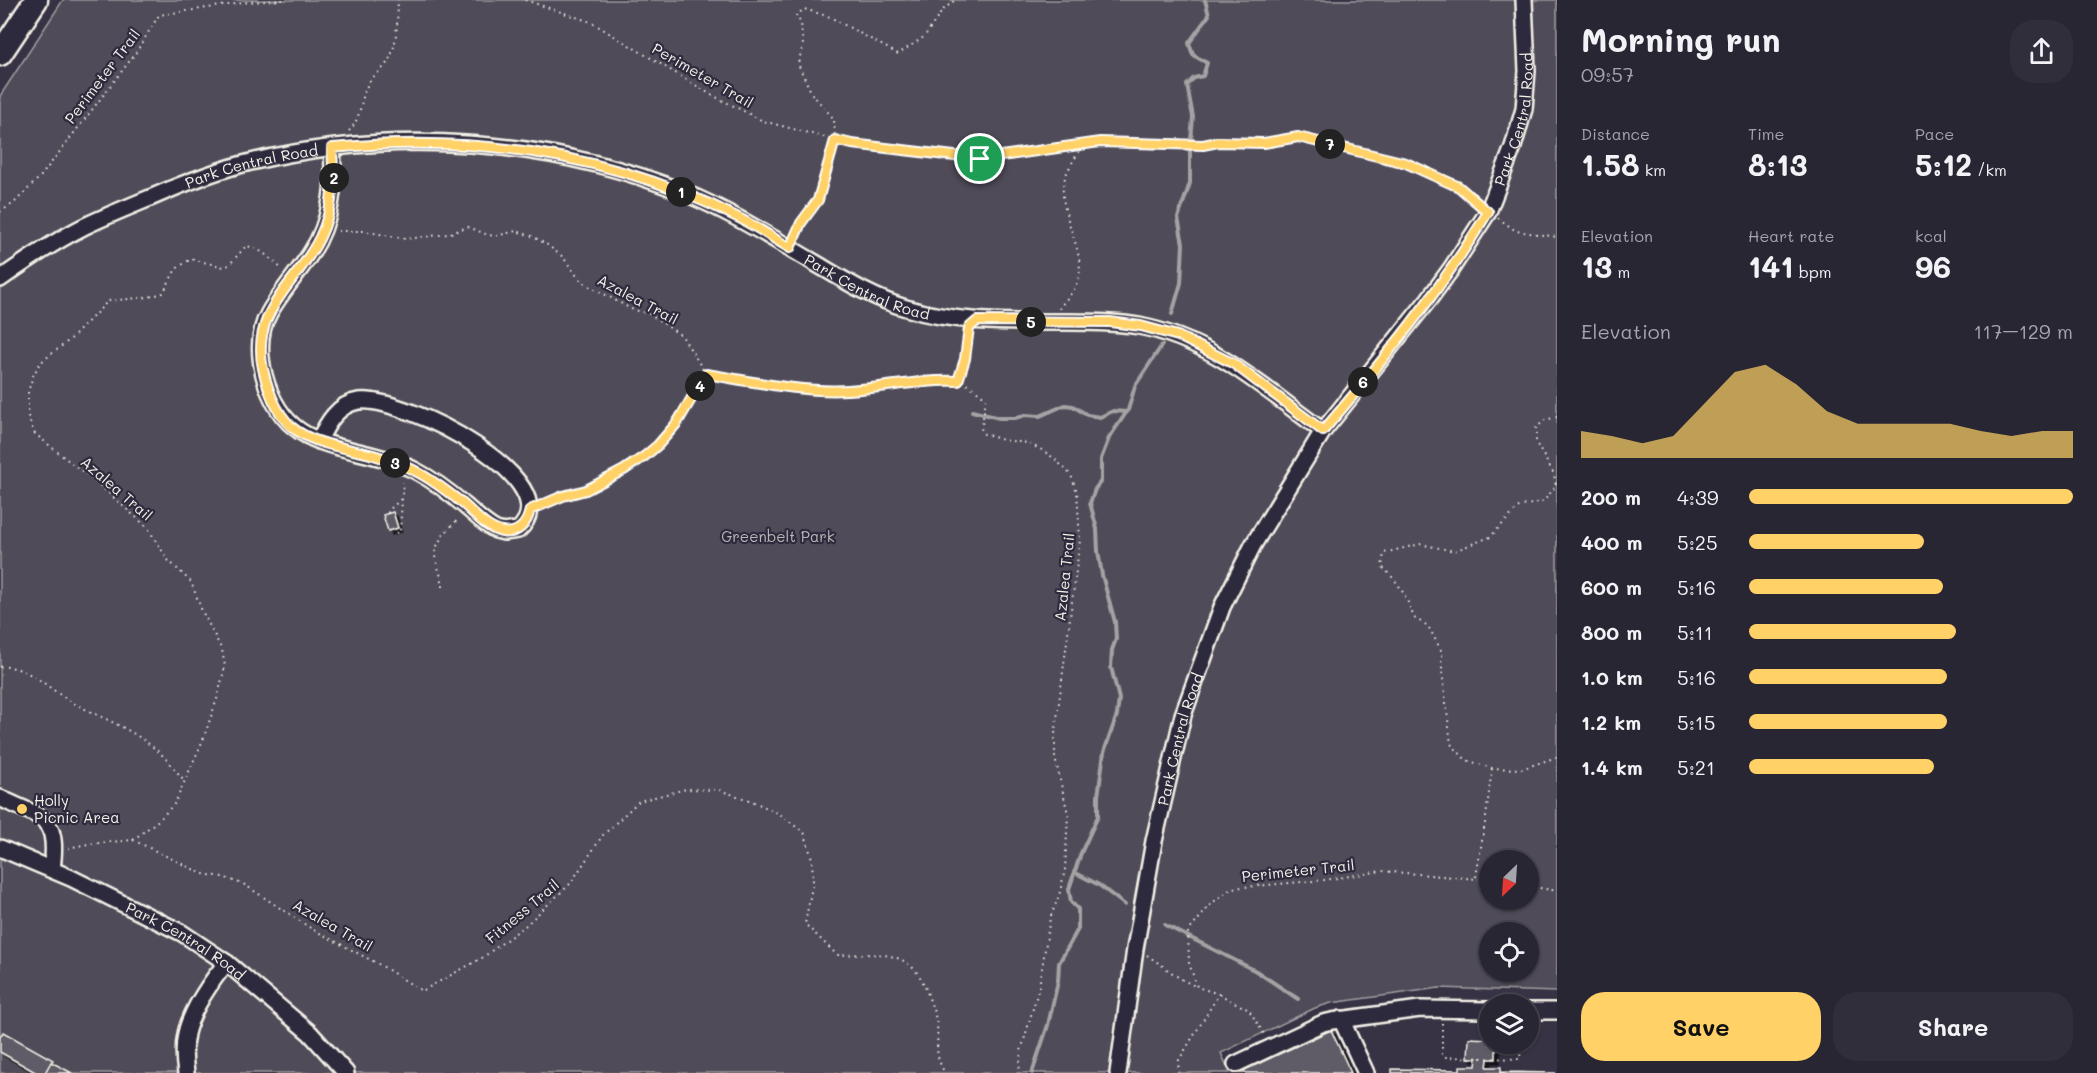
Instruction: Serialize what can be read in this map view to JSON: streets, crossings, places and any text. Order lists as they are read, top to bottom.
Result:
{
  "streets": {
    "street": ["Park Central Road"],
    "path": ["Perimeter Trail", "Azalea Trail", "Fitness Trail"]
  },
  "crossings": [
    ["Perimeter Trail", "Park Central Road"],
    ["Azalea Trail", "Fitness Trail"]
  ],
  "parks": ["Greenbelt Park"],
  "places": ["Holly Picnic Area"],
  "north": "bottom left",
  "page": {
    "heading": ["Morning run", "09:57"],
    "stats": [
      ["Distance", "1.58 km"],
      ["Time", "8:13"],
      ["Pace", "5:12 /km"],
      ["Elevation", "13 m"],
      ["Heart rate", "141 bpm"],
      ["kcal", "96"]
    ],
    "pins": [
      "7",
      "2",
      "1",
      "5",
      "6",
      "4",
      "3"
    ],
    "chart": ["Elevation", "117–129 m"],
    "list": [
      {
        "name": "200 m",
        "note": "4:39"
      },
      {
        "name": "400 m",
        "note": "5:25"
      },
      {
        "name": "600 m",
        "note": "5:16"
      },
      {
        "name": "800 m",
        "note": "5:11"
      },
      {
        "name": "1.0 km",
        "note": "5:16"
      },
      {
        "name": "1.2 km",
        "note": "5:15"
      },
      {
        "name": "1.4 km",
        "note": "5:21"
      }
    ],
    "buttons": ["Save", "Share"]
  }
}
